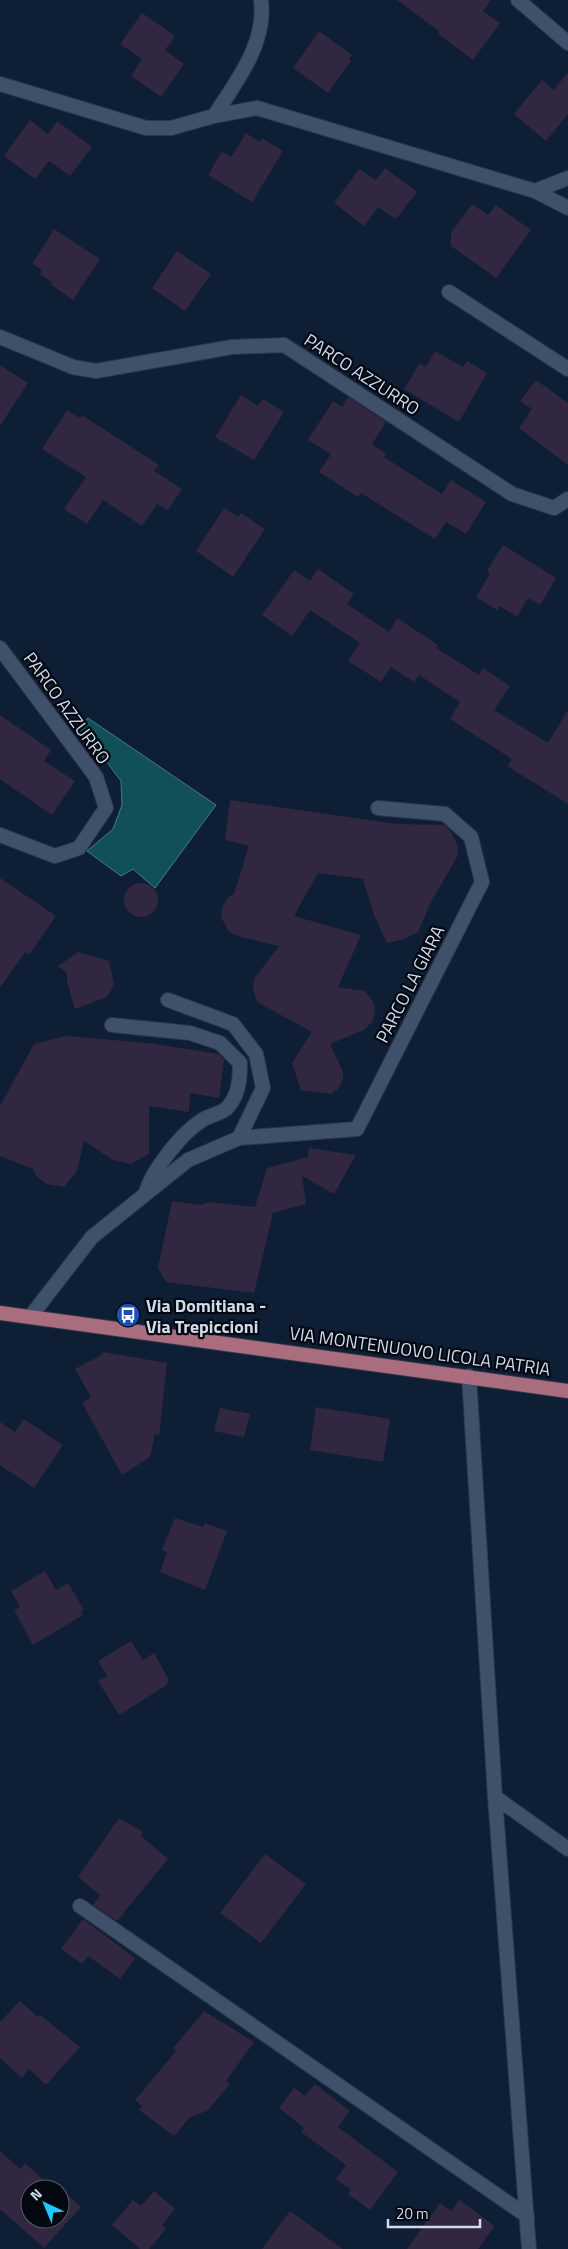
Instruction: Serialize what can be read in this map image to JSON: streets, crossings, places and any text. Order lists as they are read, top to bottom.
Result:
{
  "streets": {
    "main road": ["VIA MONTENUOVO LICOLA PATRIA"],
    "street": ["PARCO AZZURRO", "PARCO LA GIARA"]
  },
  "crossings": [
    ["PARCO LA GIARA", "VIA MONTENUOVO LICOLA PATRIA"]
  ],
  "places": {
    "bus stop": ["Via Domitiana - Via Trepiccioni"]
  },
  "scale_bar": "20 m",
  "north": "top left"
}
